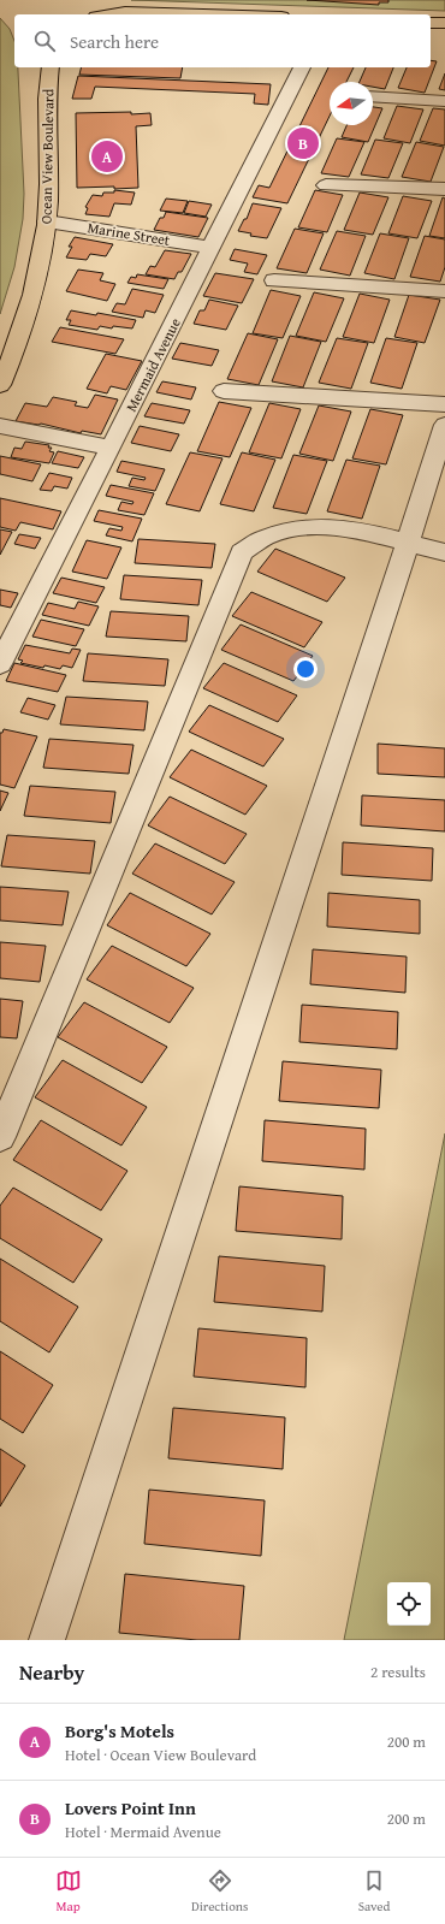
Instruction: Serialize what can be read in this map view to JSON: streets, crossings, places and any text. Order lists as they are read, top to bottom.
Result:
{
  "streets": {
    "main road": ["Ocean View Boulevard"],
    "street": ["Marine Street", "Mermaid Avenue"]
  },
  "crossings": [
    ["Ocean View Boulevard", "Marine Street"],
    ["Marine Street", "Mermaid Avenue"]
  ],
  "north": "left",
  "page": {
    "search": "Search here",
    "pins": ["B", "A"],
    "heading": ["Nearby", "2 results"],
    "list": [
      {
        "mark": "A",
        "name": "Borg's Motels",
        "note": "Hotel · Ocean View Boulevard",
        "value": "200 m"
      },
      {
        "mark": "B",
        "name": "Lovers Point Inn",
        "note": "Hotel · Mermaid Avenue",
        "value": "200 m"
      }
    ],
    "nav": ["Map", "Directions", "Saved"]
  }
}
